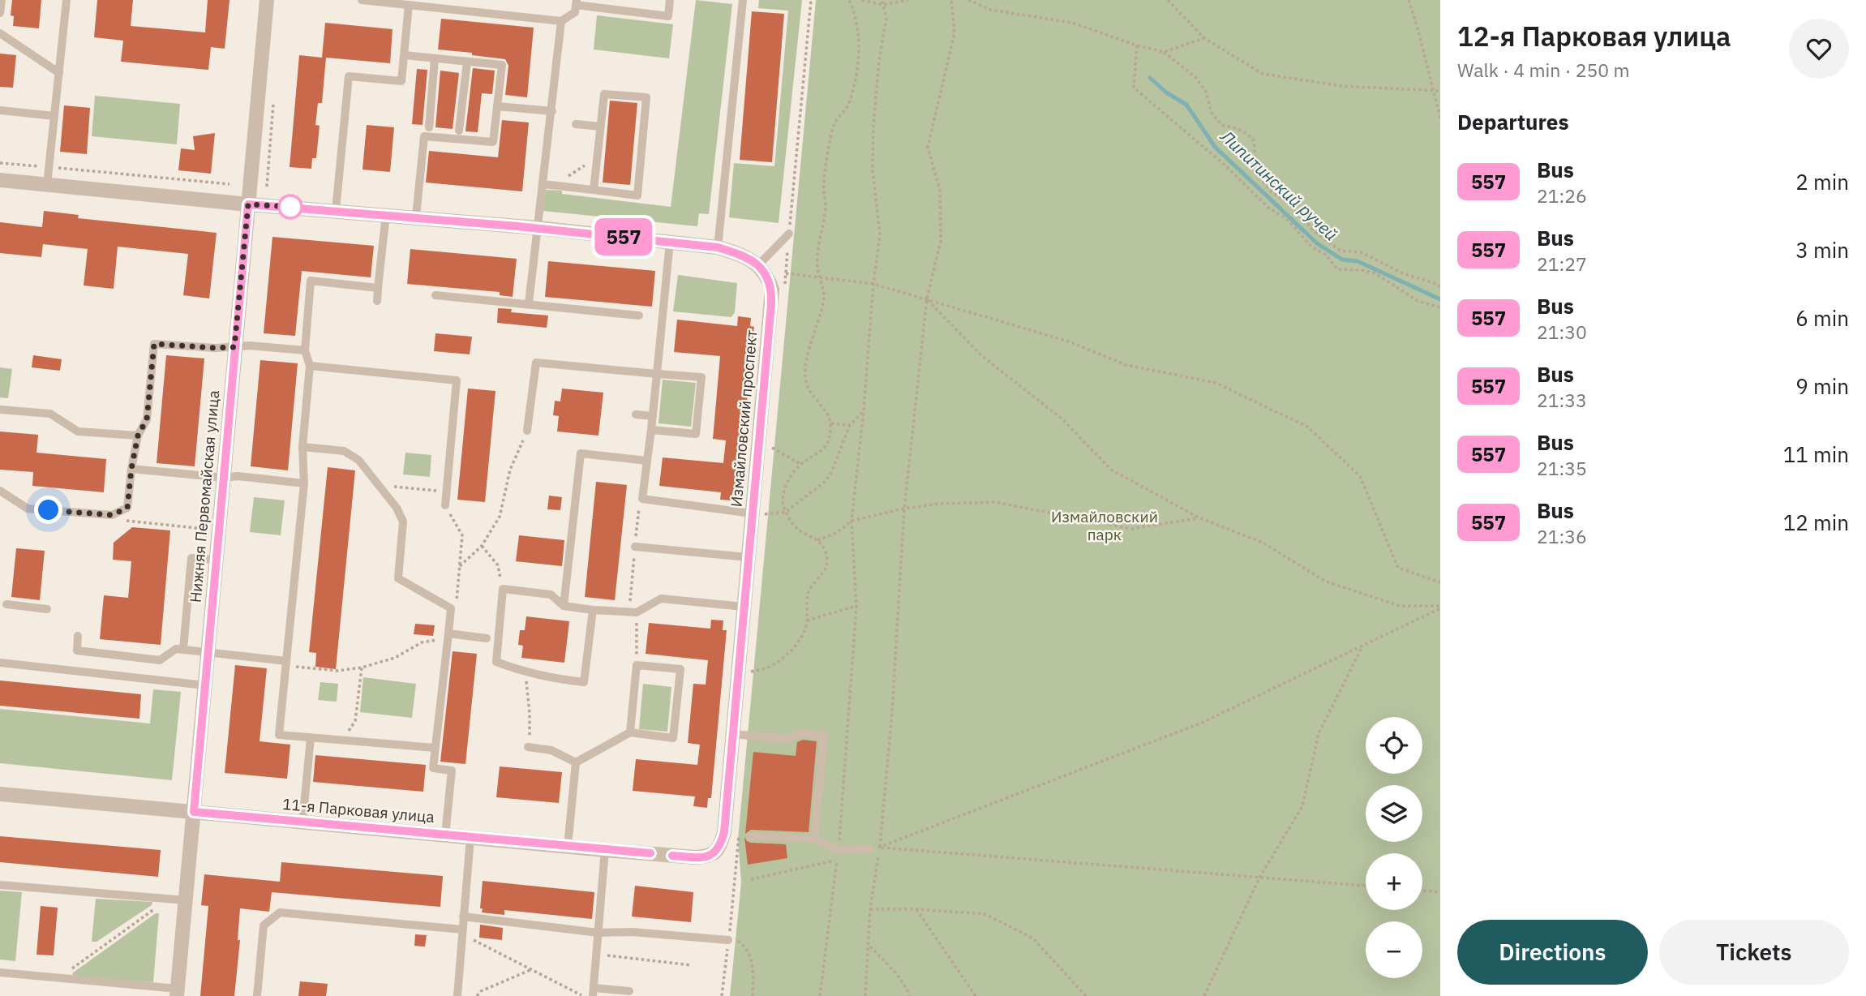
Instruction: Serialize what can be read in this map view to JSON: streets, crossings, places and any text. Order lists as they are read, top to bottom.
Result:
{
  "streets": {
    "street": ["Измайловский проспект", "Нижняя Первомайская улица", "11-я Парковая улица"]
  },
  "crossings": [
    ["Измайловский проспект", "11-я Парковая улица"],
    ["Нижняя Первомайская улица", "11-я Парковая улица"]
  ],
  "water": ["Липитинский ручей"],
  "parks": ["Измайловский парк"],
  "lines": ["bus line 557"],
  "page": {
    "on_map": "557",
    "heading": [
      ["12-я Парковая улица", "Walk · 4 min · 250 m"],
      "Departures"
    ],
    "list": [
      {
        "mark": "557",
        "name": "Bus",
        "note": "21:26",
        "value": "2 min"
      },
      {
        "mark": "557",
        "name": "Bus",
        "note": "21:27",
        "value": "3 min"
      },
      {
        "mark": "557",
        "name": "Bus",
        "note": "21:30",
        "value": "6 min"
      },
      {
        "mark": "557",
        "name": "Bus",
        "note": "21:33",
        "value": "9 min"
      },
      {
        "mark": "557",
        "name": "Bus",
        "note": "21:35",
        "value": "11 min"
      },
      {
        "mark": "557",
        "name": "Bus",
        "note": "21:36",
        "value": "12 min"
      }
    ],
    "map_buttons": ["+", "−"],
    "buttons": ["Directions", "Tickets"]
  }
}
